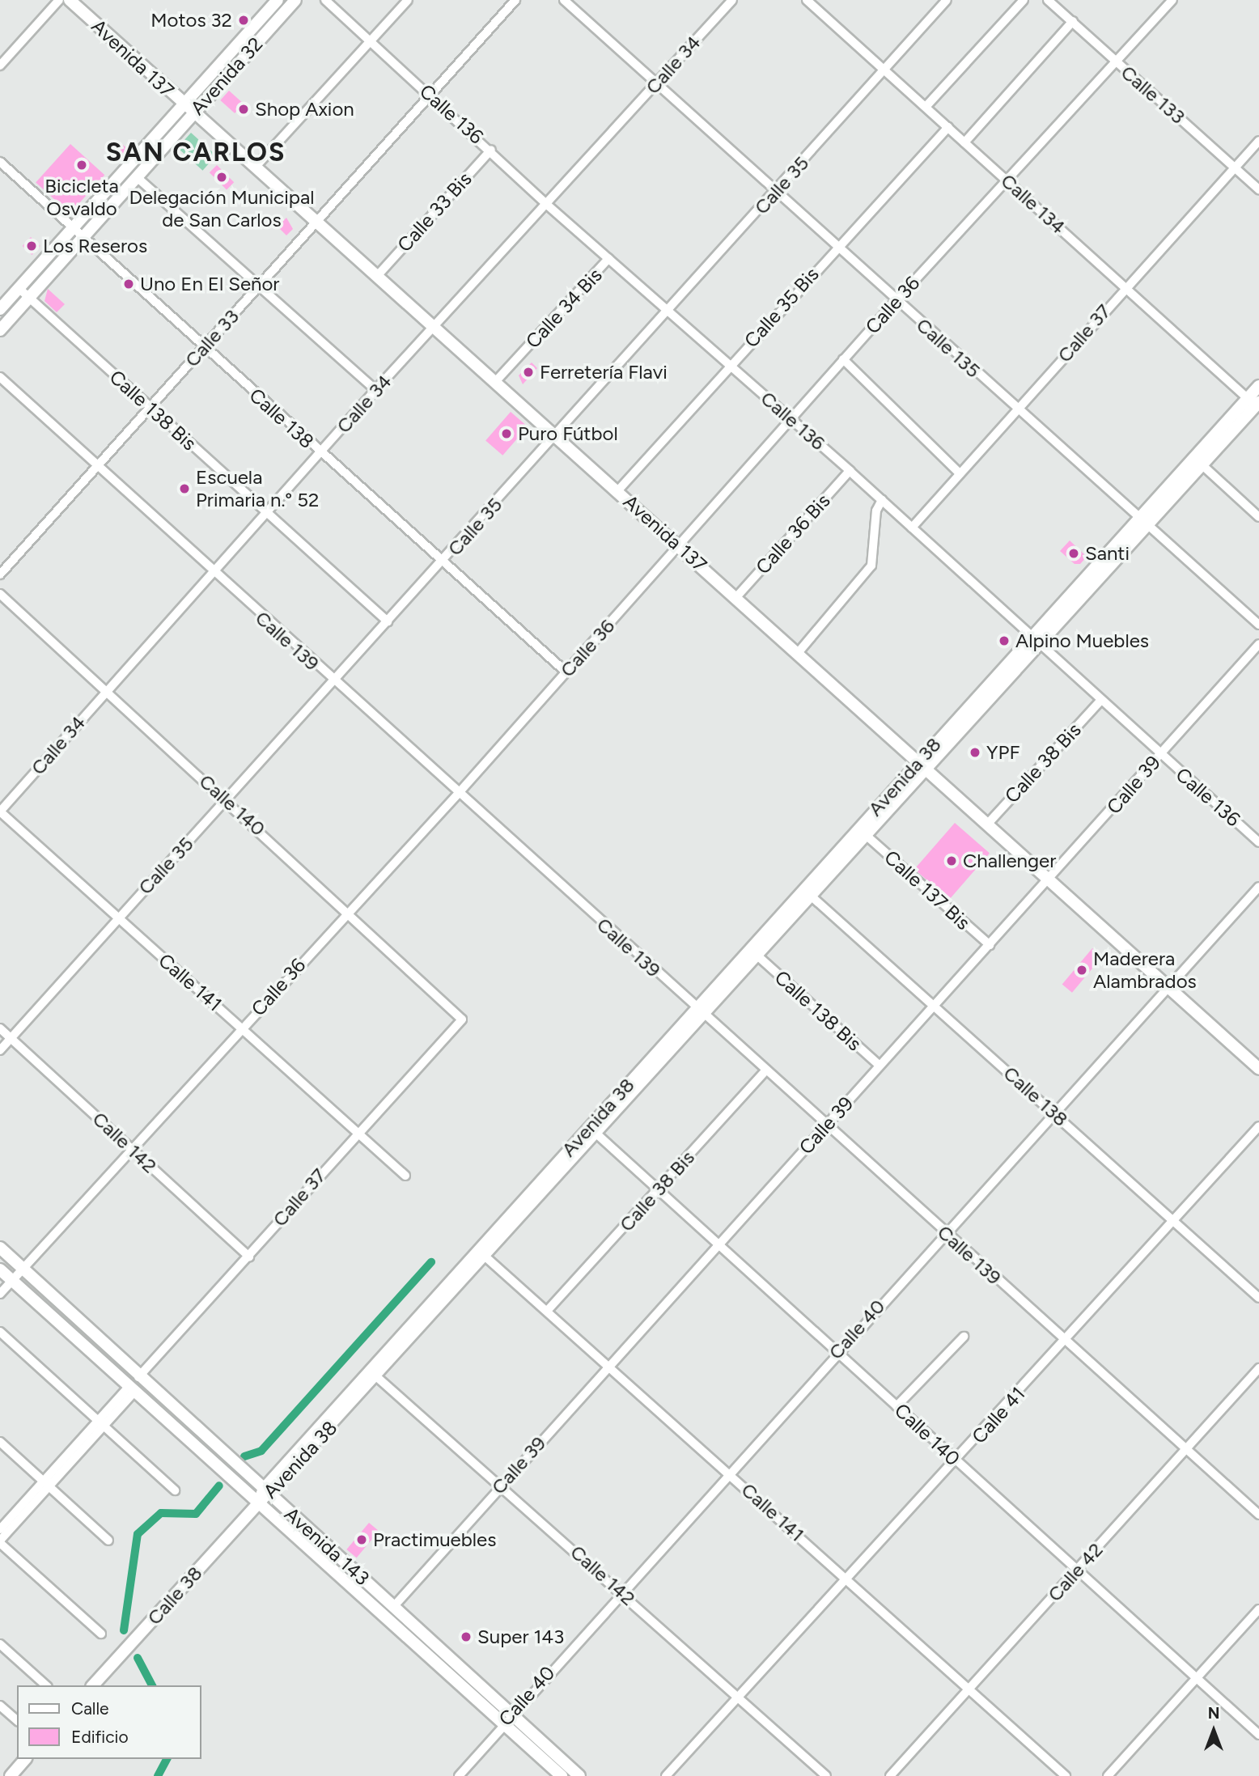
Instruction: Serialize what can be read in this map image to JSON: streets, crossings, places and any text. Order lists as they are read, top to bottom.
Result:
{
  "streets": {
    "main road": [
      "Avenida 137",
      "Avenida 32",
      "Avenida 38",
      "Avenida 143",
      "Calle 38"
    ],
    "street": [
      "Calle 34",
      "Calle 133",
      "Calle 136",
      "Calle 35",
      "Calle 134",
      "Calle 33 Bis",
      "Calle 36",
      "Calle 35 Bis",
      "Calle 34 Bis",
      "Calle 37",
      "Calle 33",
      "Calle 135",
      "Calle 138 Bis",
      "Calle 138",
      "Calle 36 Bis",
      "Calle 139",
      "Calle 38 Bis",
      "Calle 39",
      "Calle 140",
      "Calle 137 Bis",
      "Calle 141",
      "Calle 142",
      "Calle 40",
      "Calle 41",
      "Calle 42"
    ]
  },
  "crossings": [
    ["Avenida 137", "Calle 34"],
    ["Avenida 137", "Avenida 32"],
    ["Avenida 137", "Calle 35"],
    ["Avenida 137", "Calle 33 Bis"],
    ["Avenida 137", "Calle 36"],
    ["Avenida 137", "Calle 35 Bis"],
    ["Avenida 137", "Calle 34 Bis"],
    ["Avenida 137", "Calle 33"],
    ["Avenida 137", "Calle 36 Bis"],
    ["Avenida 137", "Calle 38 Bis"],
    ["Avenida 137", "Avenida 38"],
    ["Avenida 137", "Calle 39"],
    ["Avenida 137", "Calle 40"],
    ["Calle 34", "Calle 136"],
    ["Calle 34", "Calle 135"],
    ["Calle 34", "Calle 138 Bis"],
    ["Calle 34", "Calle 138"],
    ["Calle 34", "Calle 139"],
    ["Calle 34", "Calle 140"],
    ["Calle 34", "Calle 141"],
    ["Avenida 32", "Calle 138 Bis"],
    ["Avenida 32", "Calle 138"],
    ["Calle 133", "Calle 36"],
    ["Calle 133", "Calle 37"],
    ["Calle 136", "Calle 35"],
    ["Calle 136", "Calle 33 Bis"],
    ["Calle 136", "Calle 36"],
    ["Calle 136", "Calle 35 Bis"],
    ["Calle 136", "Calle 34 Bis"],
    ["Calle 136", "Calle 37"],
    ["Calle 136", "Calle 33"],
    ["Calle 136", "Calle 36 Bis"],
    ["Calle 136", "Calle 38 Bis"],
    ["Calle 136", "Avenida 38"],
    ["Calle 136", "Calle 39"],
    ["Calle 35", "Calle 134"],
    ["Calle 35", "Calle 135"],
    ["Calle 35", "Calle 138 Bis"],
    ["Calle 35", "Calle 138"],
    ["Calle 35", "Calle 139"],
    ["Calle 35", "Calle 140"],
    ["Calle 35", "Calle 141"],
    ["Calle 35", "Calle 142"],
    ["Calle 134", "Calle 36"],
    ["Calle 134", "Calle 35 Bis"],
    ["Calle 134", "Calle 37"],
    ["Calle 134", "Avenida 38"],
    ["Calle 36", "Calle 135"],
    ["Calle 36", "Calle 138"],
    ["Calle 36", "Calle 139"],
    ["Calle 36", "Calle 140"],
    ["Calle 36", "Calle 141"],
    ["Calle 36", "Calle 142"],
    ["Calle 36", "Avenida 143"],
    ["Calle 35 Bis", "Calle 135"],
    ["Calle 37", "Calle 135"],
    ["Calle 37", "Calle 140"],
    ["Calle 37", "Calle 141"],
    ["Calle 37", "Calle 142"],
    ["Calle 37", "Avenida 143"],
    ["Calle 33", "Calle 138 Bis"],
    ["Calle 33", "Calle 138"],
    ["Calle 33", "Calle 139"],
    ["Calle 135", "Avenida 38"],
    ["Calle 138 Bis", "Avenida 38"],
    ["Calle 138 Bis", "Calle 39"],
    ["Calle 138", "Avenida 38"],
    ["Calle 138", "Calle 39"],
    ["Calle 138", "Calle 40"],
    ["Calle 138", "Calle 41"],
    ["Calle 139", "Calle 38 Bis"],
    ["Calle 139", "Avenida 38"],
    ["Calle 139", "Calle 39"],
    ["Calle 139", "Calle 40"],
    ["Calle 139", "Calle 41"],
    ["Calle 139", "Calle 42"],
    ["Calle 38 Bis", "Calle 140"],
    ["Calle 38 Bis", "Calle 141"],
    ["Avenida 38", "Calle 140"],
    ["Avenida 38", "Calle 137 Bis"],
    ["Avenida 38", "Calle 141"],
    ["Avenida 38", "Calle 142"],
    ["Avenida 38", "Avenida 143"],
    ["Avenida 38", "Calle 38"],
    ["Calle 39", "Calle 140"],
    ["Calle 39", "Calle 137 Bis"],
    ["Calle 39", "Calle 141"],
    ["Calle 39", "Calle 142"],
    ["Calle 39", "Avenida 143"],
    ["Calle 140", "Calle 40"],
    ["Calle 140", "Calle 41"],
    ["Calle 140", "Calle 42"],
    ["Calle 141", "Calle 40"],
    ["Calle 141", "Calle 41"],
    ["Calle 141", "Calle 42"],
    ["Calle 142", "Calle 40"],
    ["Calle 142", "Calle 41"],
    ["Calle 40", "Avenida 143"],
    ["Avenida 143", "Calle 38"]
  ],
  "districts": ["SAN CARLOS"],
  "places": [
    "Motos 32",
    "Shop Axion",
    "Bicicleta Osvaldo",
    "Delegación Municipal de San Carlos",
    "Los Reseros",
    "Uno En El Señor",
    "Ferretería Flavi",
    "Puro Fútbol",
    "Escuela Primaria n.° 52",
    "Santi",
    "Alpino Muebles",
    "YPF",
    "Challenger",
    "Maderera Alambrados",
    "Practimuebles",
    "Super 143"
  ],
  "legend": ["Calle", "Edificio"],
  "north": "top"
}
